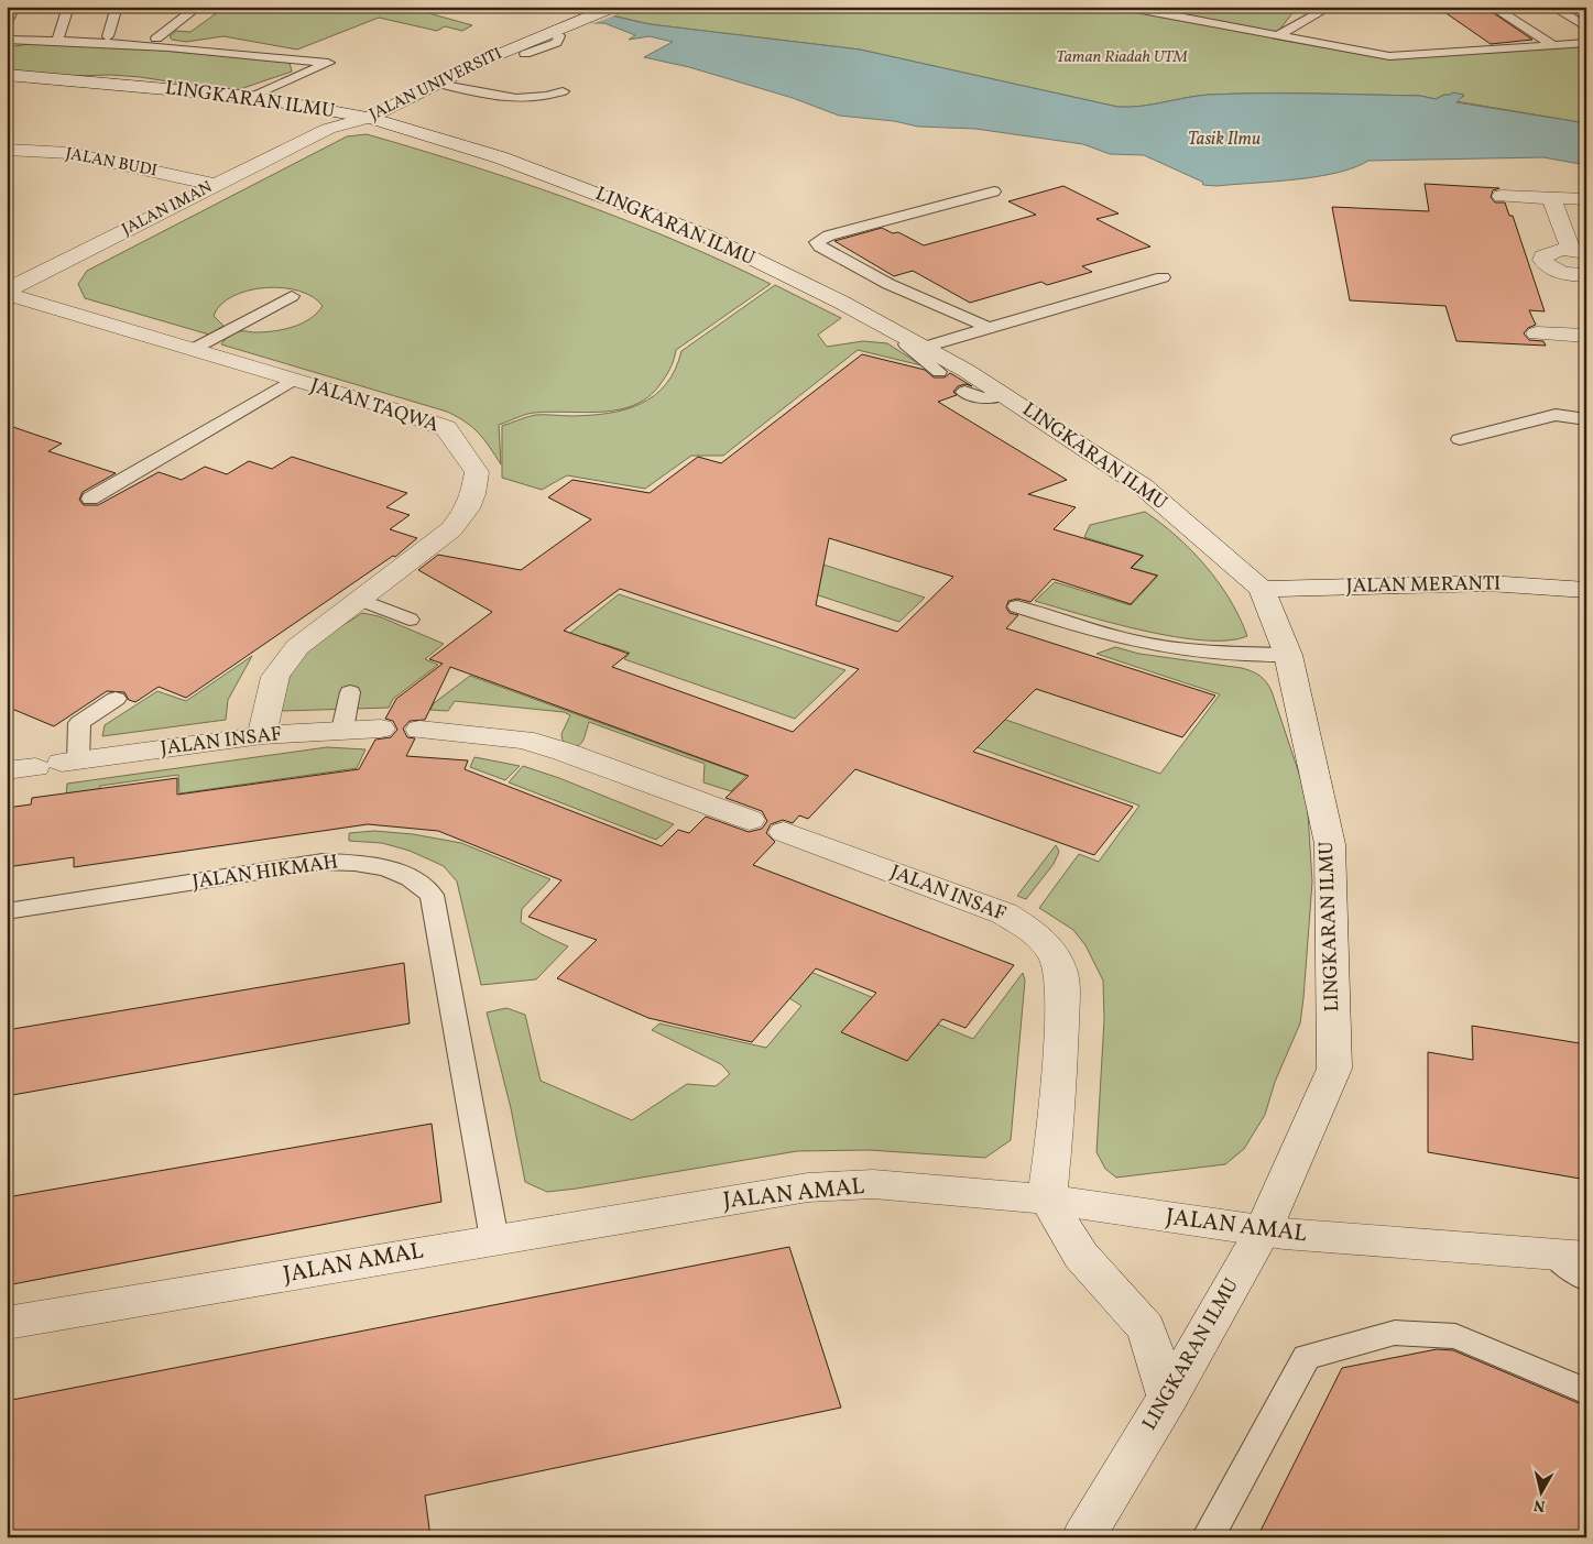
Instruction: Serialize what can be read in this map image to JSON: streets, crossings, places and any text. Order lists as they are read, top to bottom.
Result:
{
  "streets": {
    "street": [
      "JALAN UNIVERSITI",
      "LINGKARAN ILMU",
      "JALAN BUDI",
      "JALAN IMAN",
      "JALAN TAQWA",
      "JALAN MERANTI",
      "JALAN INSAF",
      "JALAN AMAL"
    ],
    "lane": ["JALAN HIKMAH"]
  },
  "crossings": [
    ["JALAN UNIVERSITI", "LINGKARAN ILMU"],
    ["JALAN UNIVERSITI", "JALAN IMAN"],
    ["LINGKARAN ILMU", "JALAN IMAN"],
    ["LINGKARAN ILMU", "JALAN MERANTI"],
    ["LINGKARAN ILMU", "JALAN AMAL"],
    ["JALAN BUDI", "JALAN IMAN"],
    ["JALAN IMAN", "JALAN TAQWA"],
    ["JALAN TAQWA", "JALAN INSAF"],
    ["JALAN INSAF", "JALAN AMAL"],
    ["JALAN HIKMAH", "JALAN AMAL"]
  ],
  "water": ["Tasik Ilmu"],
  "parks": ["Taman Riadah UTM"],
  "north": "bottom"
}
